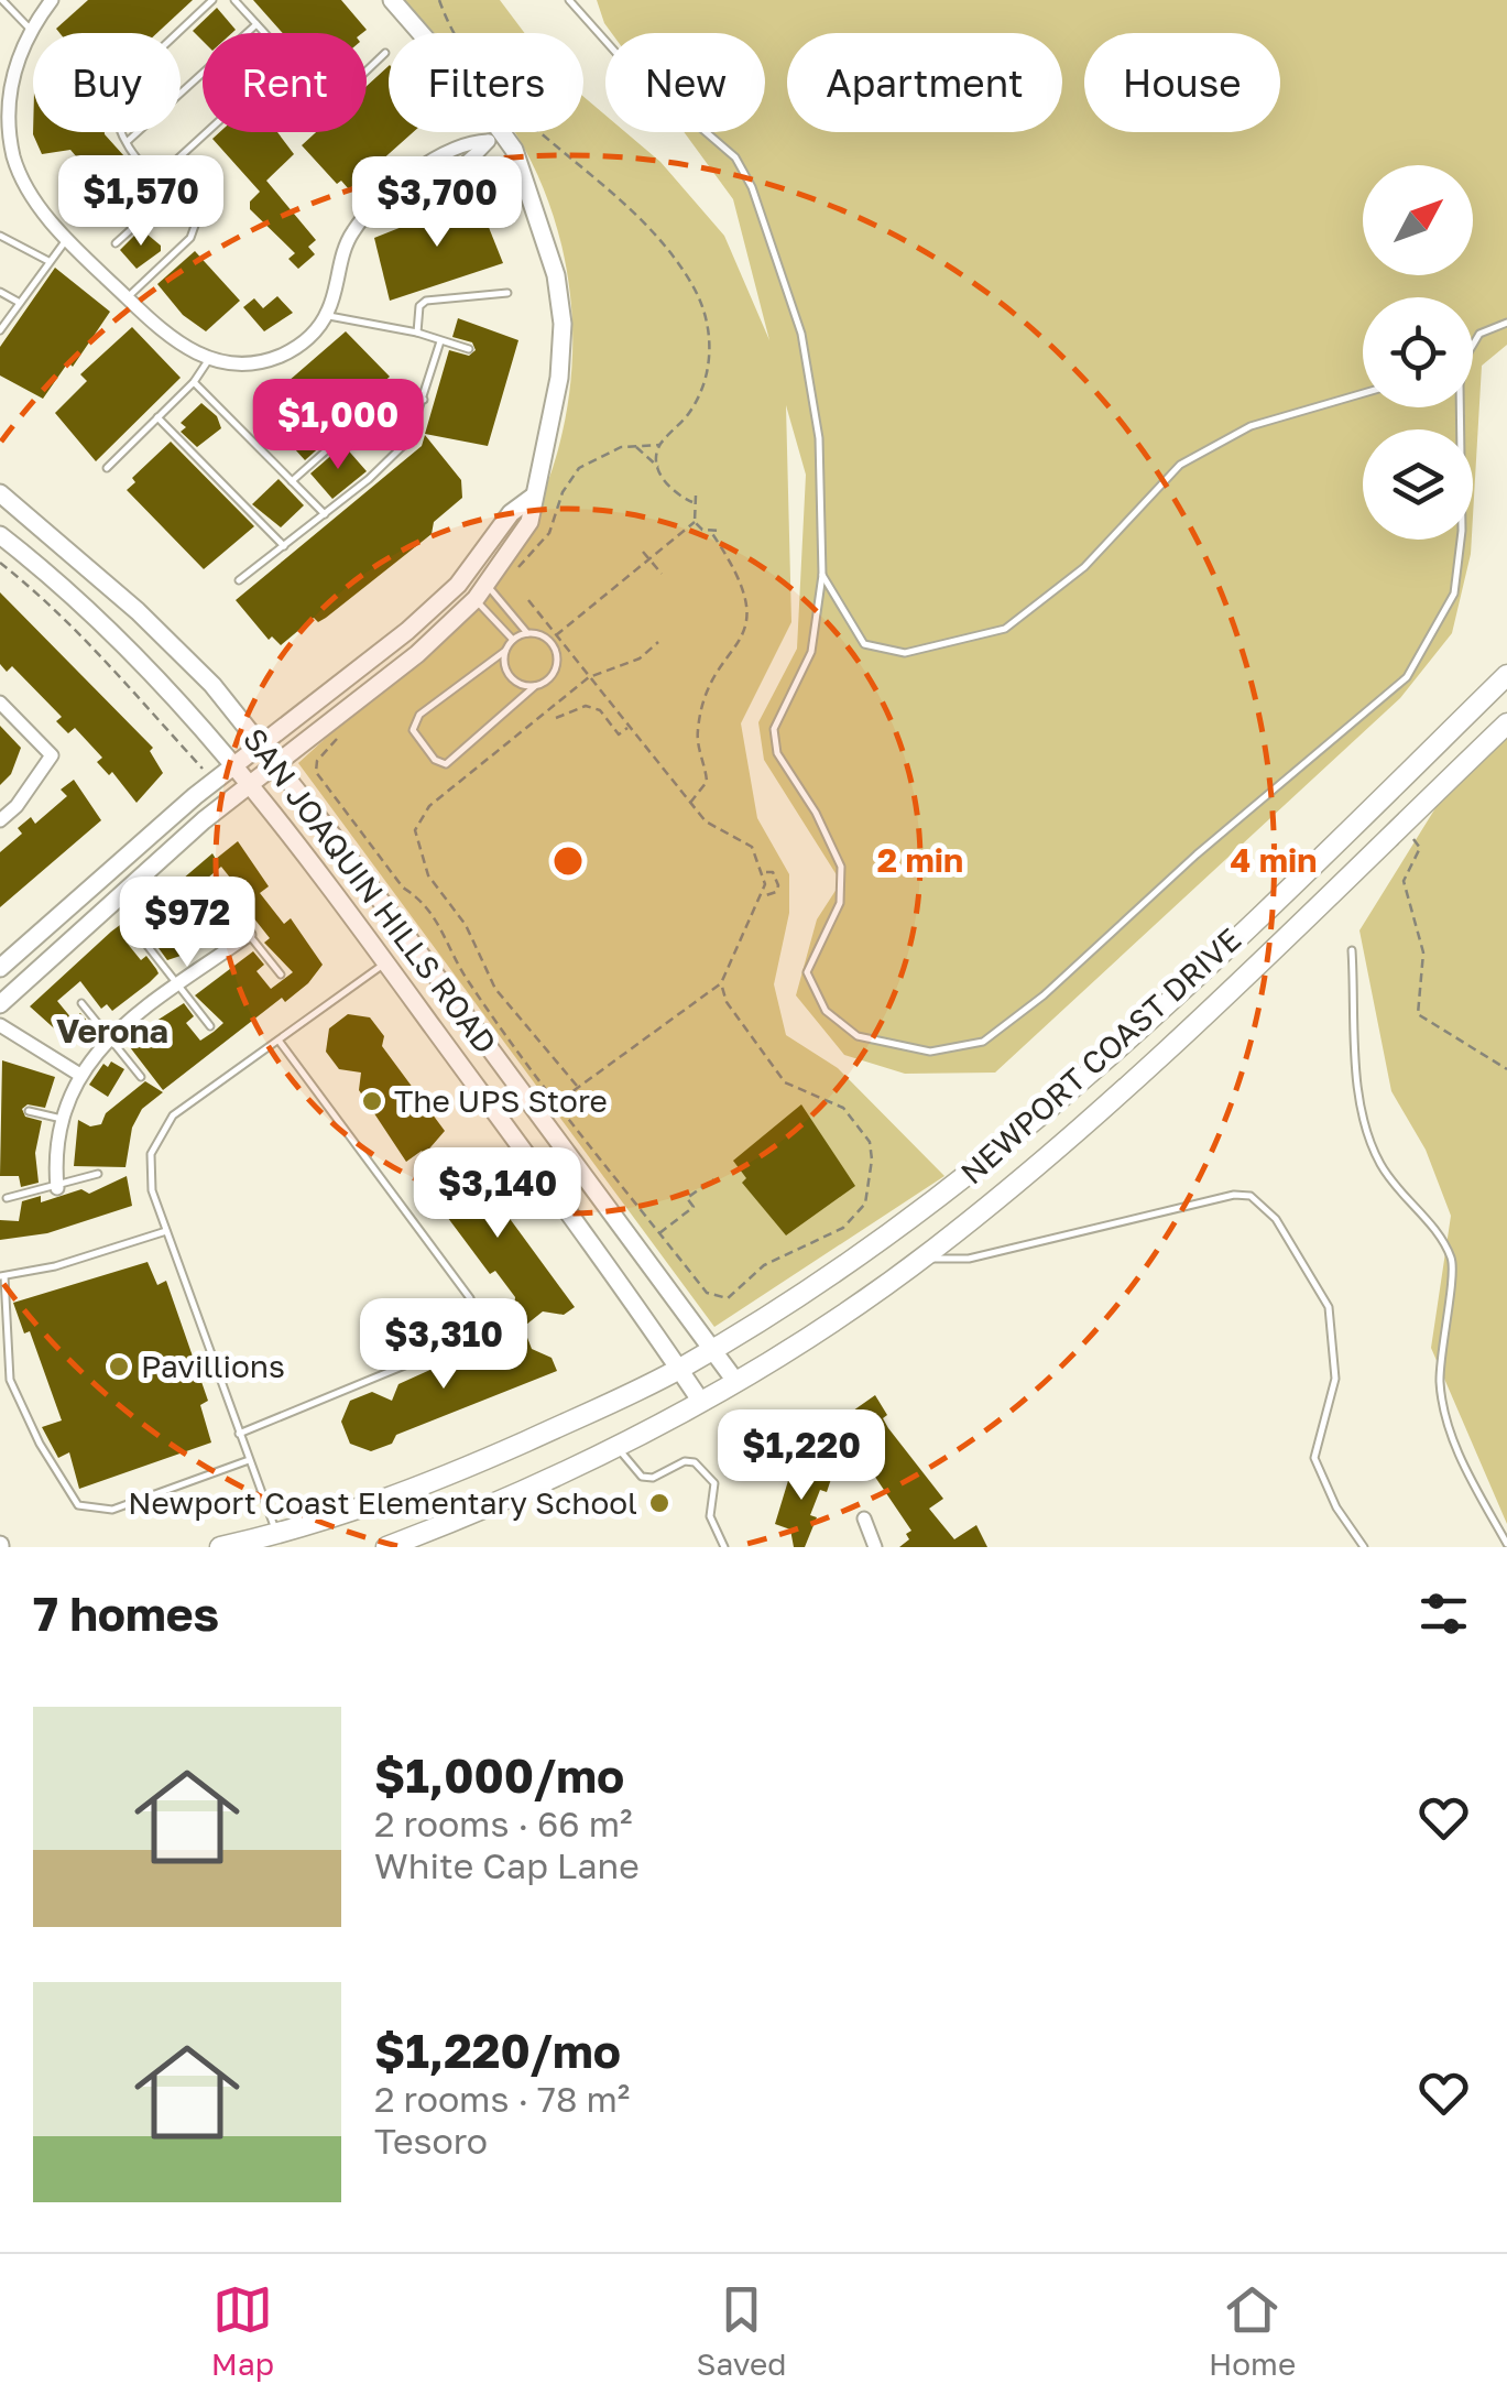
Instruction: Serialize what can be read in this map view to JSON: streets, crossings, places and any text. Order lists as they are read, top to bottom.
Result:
{
  "streets": {
    "main road": ["SAN JOAQUIN HILLS ROAD", "NEWPORT COAST DRIVE"]
  },
  "crossings": [
    ["SAN JOAQUIN HILLS ROAD", "NEWPORT COAST DRIVE"]
  ],
  "districts": ["Verona"],
  "places": ["The UPS Store", "Pavillions", "Newport Coast Elementary School"],
  "north": "top right",
  "page": {
    "chip": [
      "Buy",
      "Rent",
      "Filters",
      "New",
      "Apartment",
      "House"
    ],
    "price": [
      "$1,570",
      "$3,700",
      "$1,000",
      "$972",
      "$3,140",
      "$3,310",
      "$1,220"
    ],
    "heading": "7 homes",
    "list": [
      {
        "name": "$1,000/mo",
        "note": "2 rooms · 66 m² · White Cap Lane"
      },
      {
        "name": "$1,220/mo",
        "note": "2 rooms · 78 m² · Tesoro"
      }
    ],
    "tabs": ["Map", "Saved", "Home"]
  },
  "rings": ["2 min", "4 min"]
}
